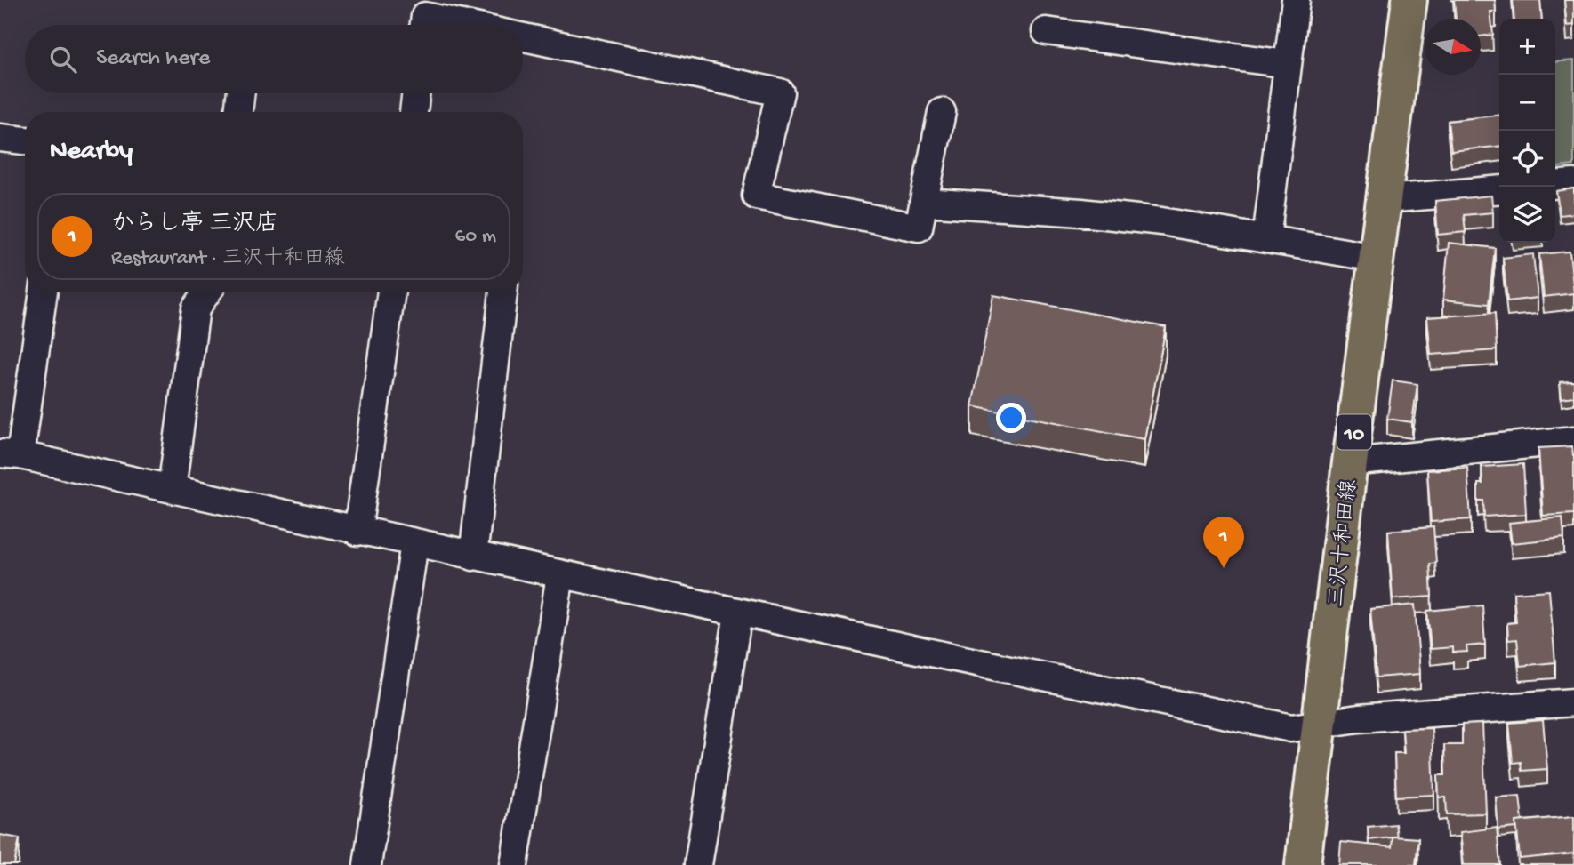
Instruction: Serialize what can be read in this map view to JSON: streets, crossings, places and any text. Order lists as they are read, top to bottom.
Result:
{
  "streets": {
    "main road": ["10", "三沢十和田線"]
  },
  "north": "right",
  "page": {
    "map_buttons": ["+", "−"],
    "search": "Search here",
    "heading": "Nearby",
    "list": [
      {
        "mark": "1",
        "name": "からし亭 三沢店",
        "note": "Restaurant · 三沢十和田線",
        "value": "60 m"
      }
    ],
    "pins": "1"
  }
}
